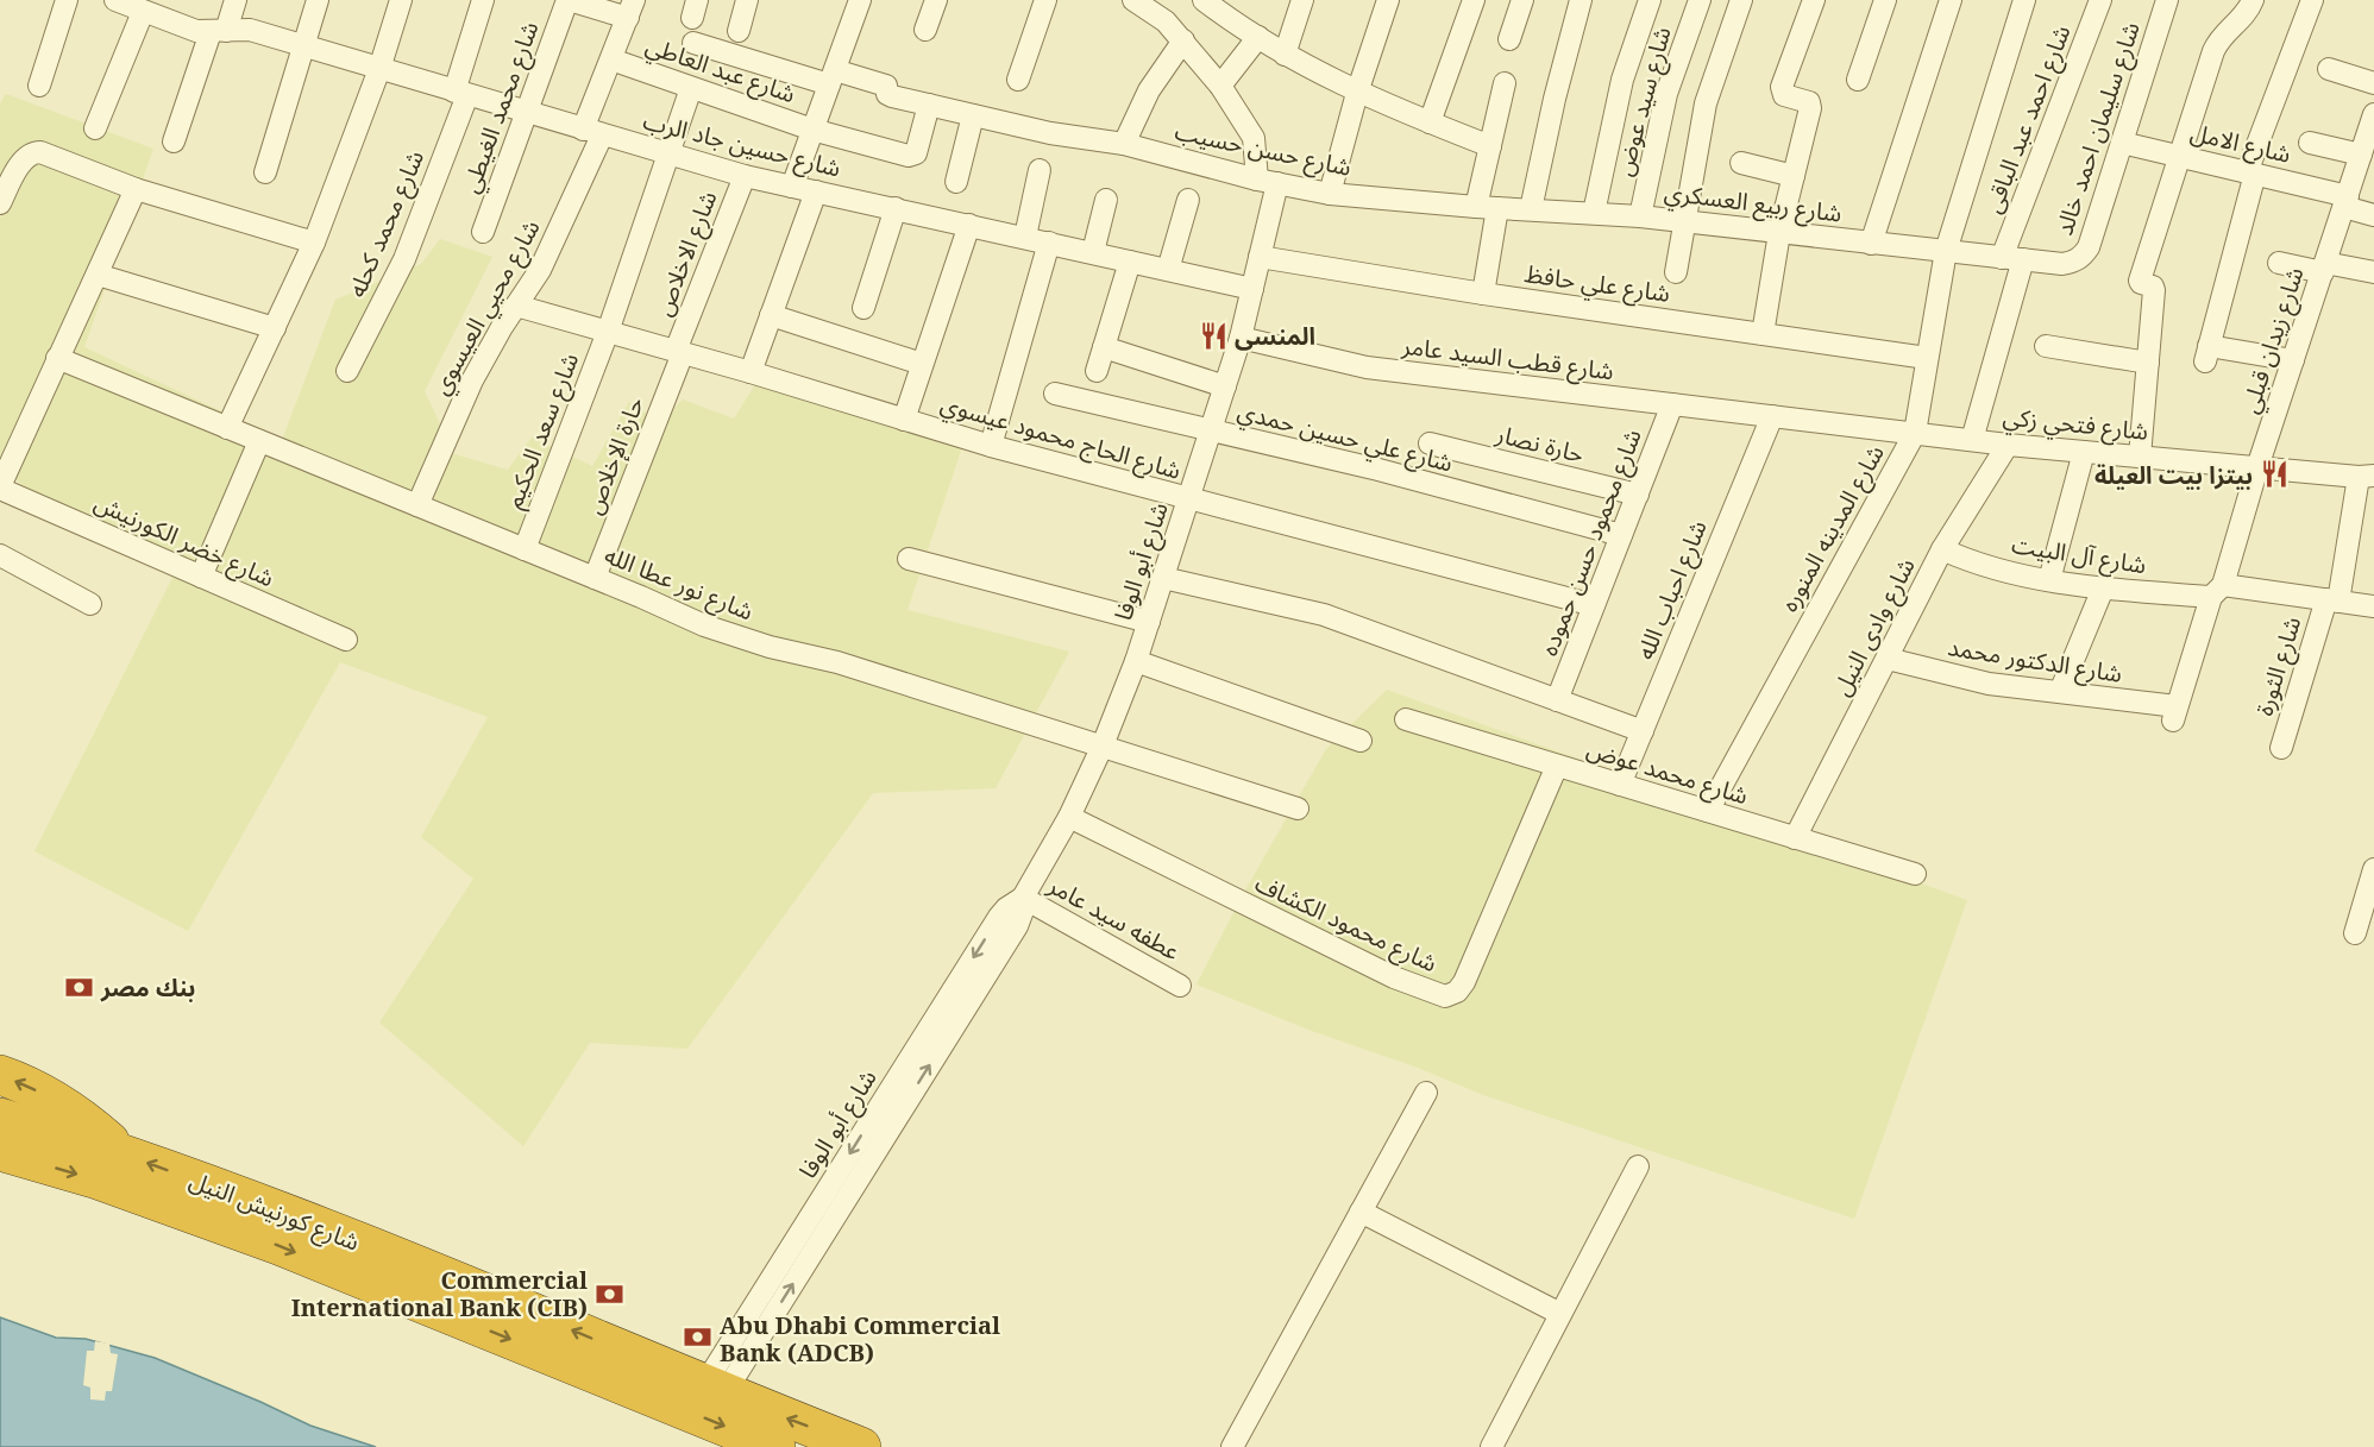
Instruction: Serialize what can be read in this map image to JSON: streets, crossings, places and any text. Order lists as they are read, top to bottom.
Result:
{
  "streets": {
    "highway": ["شارع كورنيش النيل"],
    "street": [
      "شارع عبد العاطي",
      "شارع سيد عوض",
      "شارع محمد الغيطي",
      "شارع احمد عبد الباقى",
      "شارع سليمان احمد خالد",
      "شارع الامل",
      "شارع حسين جاد الرب",
      "شارع حسن حسيب",
      "شارع ربيع العسكري",
      "شارع محمد كحله",
      "شارع الاخلاص",
      "شارع علي حافظ",
      "شارع محيي العيسوي",
      "شارع زيدان قبلي",
      "شارع قطب السيد عامر",
      "شارع فتحي زكي",
      "شارع سعد الحكيم",
      "شارع الحاج محمود عيسوي",
      "شارع علي حسين حمدي",
      "حارة نصار",
      "حارة الإخلاص",
      "شارع المدينه المنوره",
      "شارع خضر الكورنيش",
      "شارع محمود حسن حموده",
      "شارع آل البيت",
      "شارع أبو الوفا",
      "شارع نور عطا الله",
      "شارع احباب الله",
      "شارع وادى النيل",
      "شارع الدكتور محمد",
      "شارع الثورة",
      "شارع محمد عوض",
      "عطفه سيد عامر",
      "شارع محمود الكشاف"
    ]
  },
  "crossings": [
    ["شارع عبد العاطي", "شارع حسن حسيب"],
    ["شارع عبد العاطي", "شارع محيي العيسوي"],
    ["شارع عبد العاطي", "شارع سعد الحكيم"],
    ["شارع سيد عوض", "شارع ربيع العسكري"],
    ["شارع محمد الغيطي", "شارع حسين جاد الرب"],
    ["شارع احمد عبد الباقى", "شارع سليمان احمد خالد"],
    ["شارع احمد عبد الباقى", "شارع ربيع العسكري"],
    ["شارع احمد عبد الباقى", "شارع فتحي زكي"],
    ["شارع سليمان احمد خالد", "شارع الامل"],
    ["شارع سليمان احمد خالد", "شارع ربيع العسكري"],
    ["شارع الامل", "شارع زيدان قبلي"],
    ["شارع حسين جاد الرب", "شارع محمد كحله"],
    ["شارع حسين جاد الرب", "شارع الاخلاص"],
    ["شارع حسين جاد الرب", "شارع محيي العيسوي"],
    ["شارع حسين جاد الرب", "شارع سعد الحكيم"],
    ["شارع حسين جاد الرب", "شارع أبو الوفا"],
    ["شارع حسن حسيب", "شارع ربيع العسكري"],
    ["شارع حسن حسيب", "شارع أبو الوفا"],
    ["شارع ربيع العسكري", "شارع المدينه المنوره"],
    ["شارع الاخلاص", "شارع الحاج محمود عيسوي"],
    ["شارع الاخلاص", "حارة الإخلاص"],
    ["شارع علي حافظ", "شارع المدينه المنوره"],
    ["شارع علي حافظ", "شارع أبو الوفا"],
    ["شارع محيي العيسوي", "شارع الحاج محمود عيسوي"],
    ["شارع محيي العيسوي", "شارع نور عطا الله"],
    ["شارع زيدان قبلي", "شارع فتحي زكي"],
    ["شارع زيدان قبلي", "شارع آل البيت"],
    ["شارع زيدان قبلي", "شارع الدكتور محمد"],
    ["شارع قطب السيد عامر", "شارع فتحي زكي"],
    ["شارع قطب السيد عامر", "شارع محمود حسن حموده"],
    ["شارع قطب السيد عامر", "شارع أبو الوفا"],
    ["شارع قطب السيد عامر", "شارع احباب الله"],
    ["شارع فتحي زكي", "شارع المدينه المنوره"],
    ["شارع فتحي زكي", "شارع احباب الله"],
    ["شارع فتحي زكي", "شارع وادى النيل"],
    ["شارع فتحي زكي", "شارع الثورة"],
    ["شارع سعد الحكيم", "شارع الحاج محمود عيسوي"],
    ["شارع سعد الحكيم", "شارع نور عطا الله"],
    ["شارع الحاج محمود عيسوي", "حارة الإخلاص"],
    ["شارع الحاج محمود عيسوي", "شارع محمود حسن حموده"],
    ["شارع الحاج محمود عيسوي", "شارع أبو الوفا"],
    ["شارع علي حسين حمدي", "شارع محمود حسن حموده"],
    ["شارع علي حسين حمدي", "شارع أبو الوفا"],
    ["حارة نصار", "شارع محمود حسن حموده"],
    ["حارة الإخلاص", "شارع نور عطا الله"],
    ["شارع المدينه المنوره", "شارع محمد عوض"],
    ["شارع محمود حسن حموده", "شارع محمد عوض"],
    ["شارع آل البيت", "شارع وادى النيل"],
    ["شارع آل البيت", "شارع الثورة"],
    ["شارع أبو الوفا", "شارع نور عطا الله"],
    ["شارع أبو الوفا", "شارع محمد عوض"],
    ["شارع أبو الوفا", "عطفه سيد عامر"],
    ["شارع أبو الوفا", "شارع محمود الكشاف"],
    ["شارع أبو الوفا", "شارع كورنيش النيل"],
    ["شارع احباب الله", "شارع محمد عوض"],
    ["شارع وادى النيل", "شارع الدكتور محمد"],
    ["شارع وادى النيل", "شارع محمد عوض"],
    ["شارع محمد عوض", "شارع محمود الكشاف"]
  ],
  "places": {
    "restaurant": ["المنسى", "بيتزا بيت العيلة"],
    "bank": ["بنك مصر", "Commercial International Bank (CIB)", "Abu Dhabi Commercial Bank (ADCB)"]
  }
}
